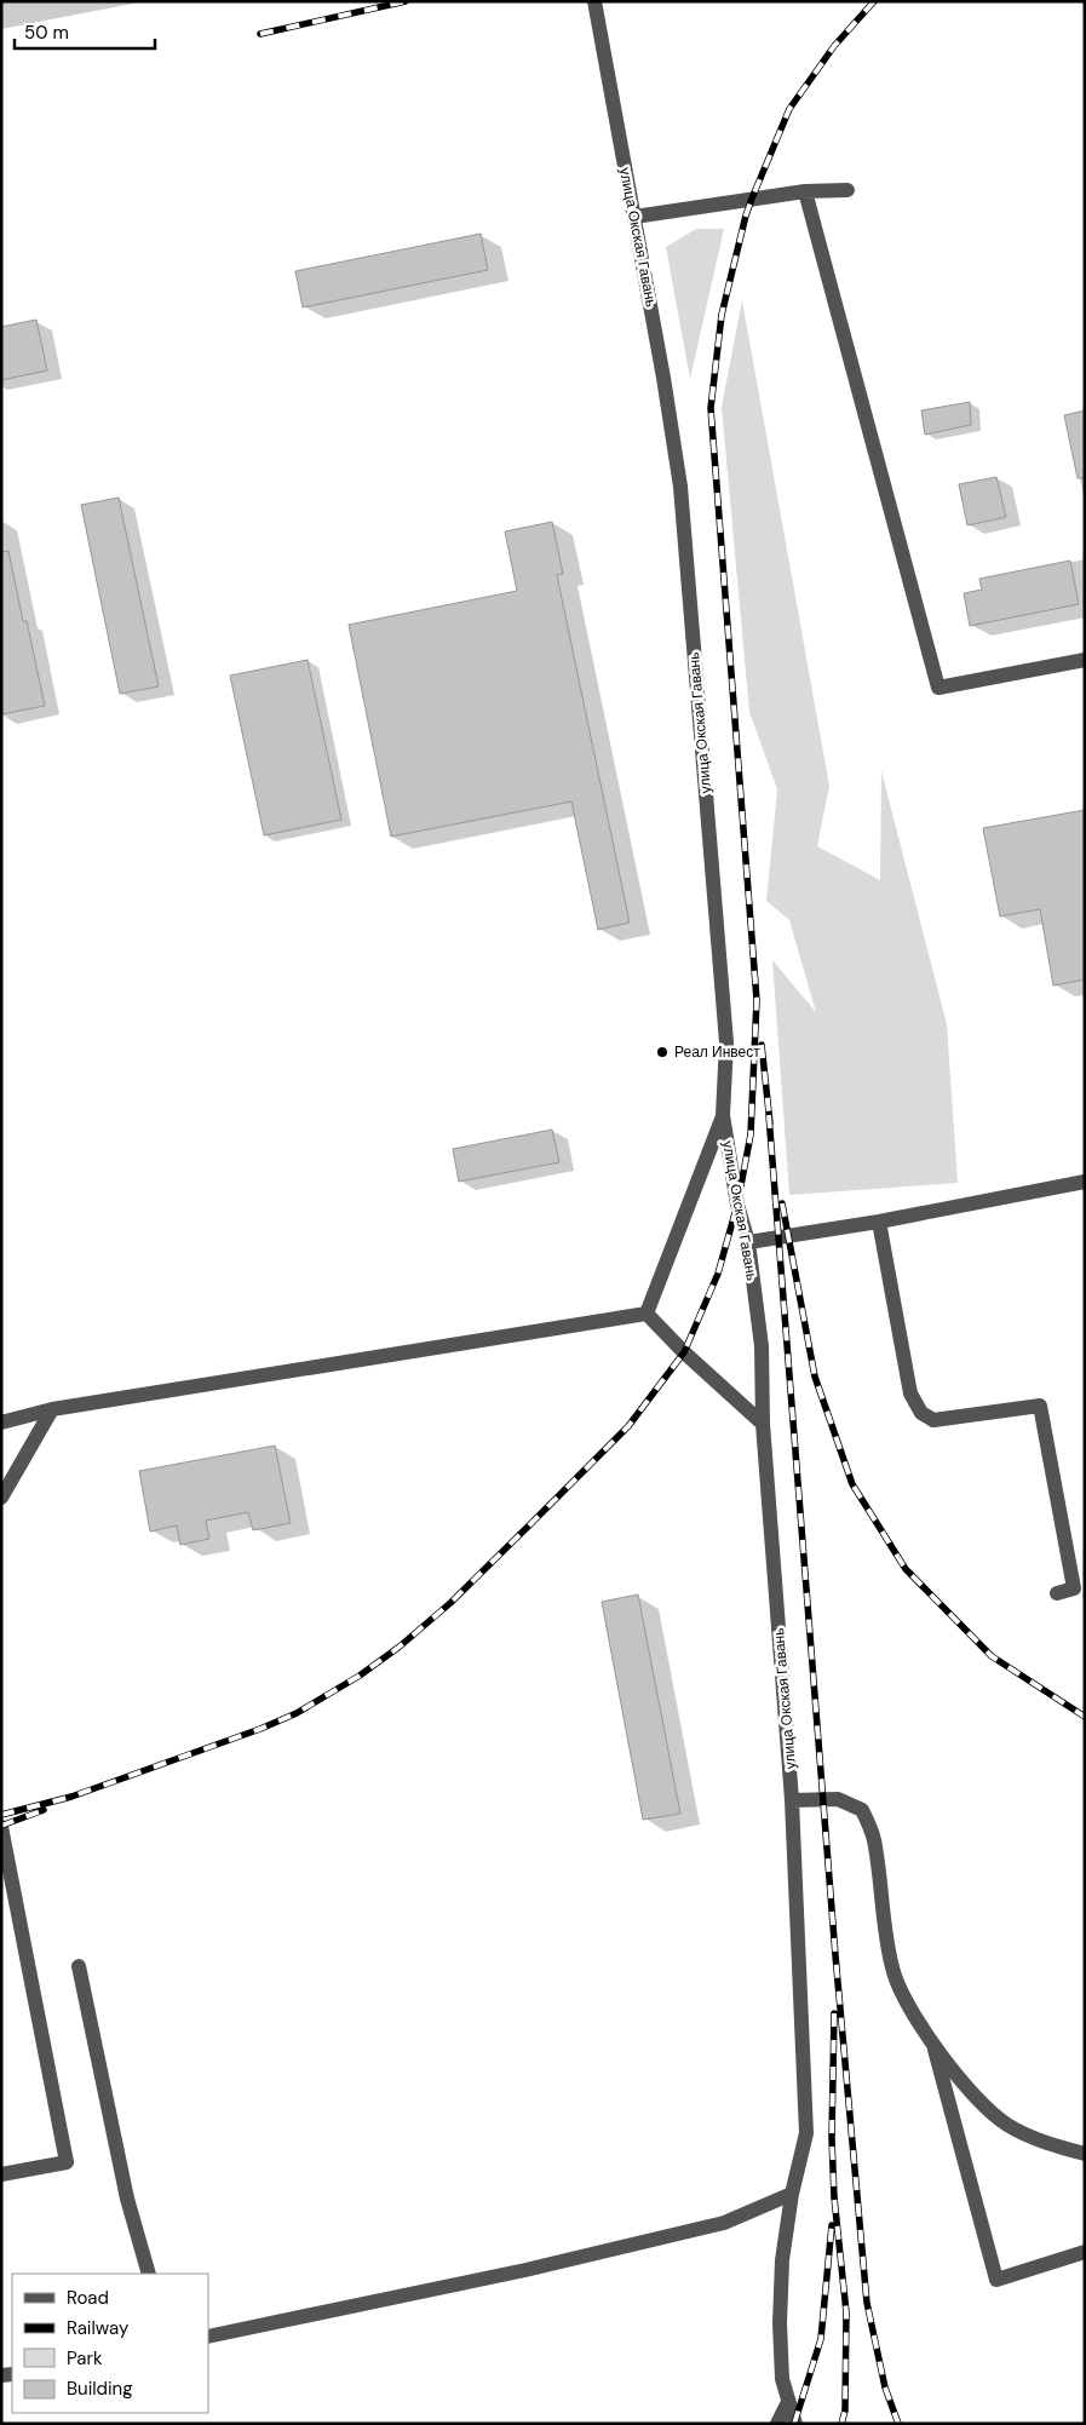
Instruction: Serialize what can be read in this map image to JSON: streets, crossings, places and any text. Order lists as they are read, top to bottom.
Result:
{
  "streets": {
    "street": ["улица Окская Гавань"]
  },
  "places": ["Реал Инвест"],
  "legend": [
    "Road",
    "Railway",
    "Park",
    "Building"
  ],
  "scale_bar": "50 m"
}
